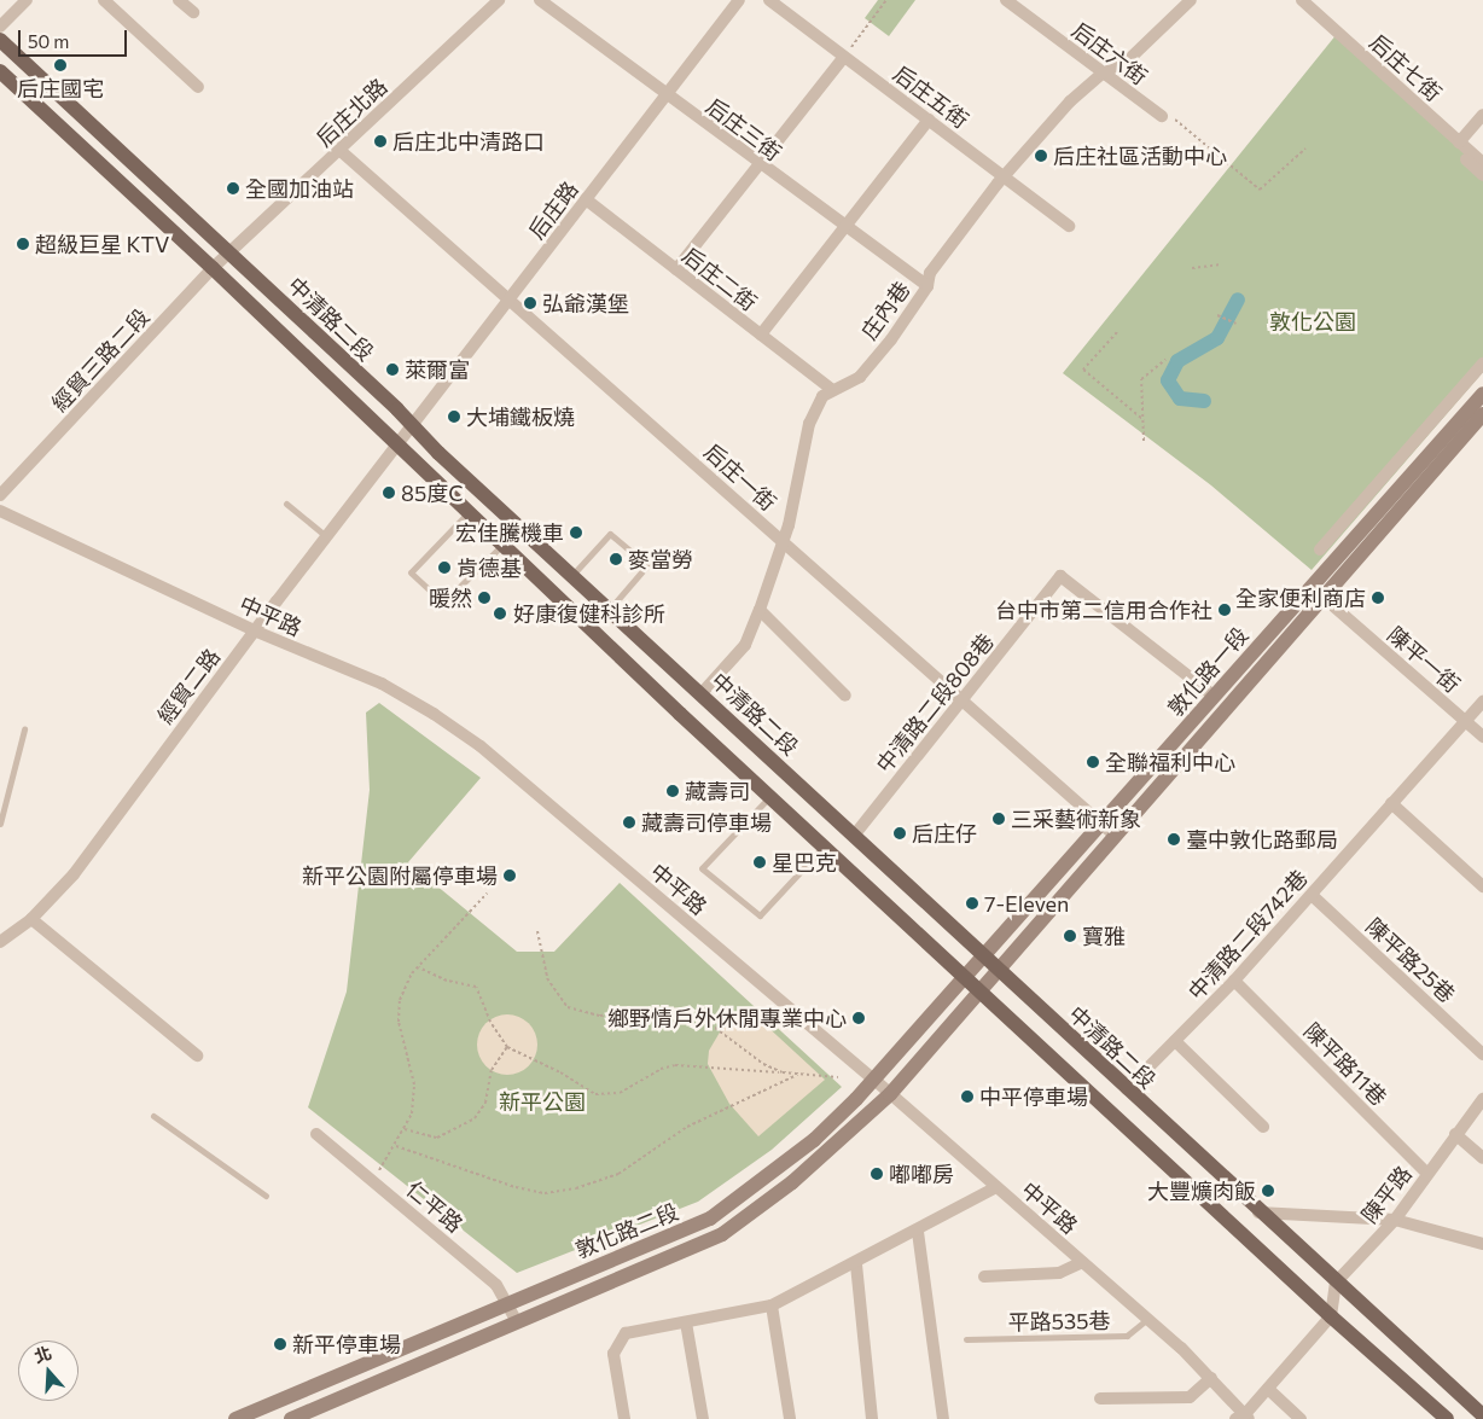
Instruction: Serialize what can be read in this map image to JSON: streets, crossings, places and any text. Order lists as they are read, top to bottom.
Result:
{
  "streets": {
    "main road": ["中清路二段"],
    "street": [
      "后庄六街",
      "后庄七街",
      "后庄五街",
      "后庄北路",
      "后庄三街",
      "后庄路",
      "后庄二街",
      "庄內巷",
      "經貿三路二段",
      "后庄一街",
      "中平路",
      "陳平一街",
      "敦化路一段",
      "經貿二路",
      "中清路二段808巷",
      "中清路二段742巷",
      "陳平路25巷",
      "陳平路11巷",
      "陳平路",
      "仁平路",
      "敦化路二段"
    ],
    "lane": ["平路535巷"]
  },
  "crossings": [
    ["后庄六街", "庄內巷"],
    ["后庄五街", "庄內巷"],
    ["后庄北路", "中清路二段"],
    ["后庄北路", "經貿三路二段"],
    ["后庄北路", "后庄一街"],
    ["后庄三街", "后庄路"],
    ["后庄三街", "庄內巷"],
    ["后庄路", "后庄二街"],
    ["后庄路", "中清路二段"],
    ["后庄路", "后庄一街"],
    ["后庄路", "經貿二路"],
    ["后庄二街", "庄內巷"],
    ["中清路二段", "經貿三路二段"],
    ["中清路二段", "敦化路一段"],
    ["中清路二段", "經貿二路"],
    ["中清路二段", "中清路二段808巷"],
    ["中清路二段", "中清路二段742巷"],
    ["中清路二段", "陳平路"],
    ["中清路二段", "敦化路二段"],
    ["后庄一街", "敦化路一段"],
    ["后庄一街", "中清路二段808巷"],
    ["中平路", "經貿二路"],
    ["中平路", "敦化路二段"],
    ["中平路", "平路535巷"],
    ["陳平一街", "敦化路一段"],
    ["陳平一街", "中清路二段742巷"],
    ["敦化路一段", "中清路二段808巷"],
    ["敦化路一段", "敦化路二段"],
    ["中清路二段742巷", "陳平路25巷"],
    ["中清路二段742巷", "陳平路11巷"],
    ["陳平路11巷", "陳平路"],
    ["仁平路", "敦化路二段"]
  ],
  "parks": ["敦化公園", "新平公園"],
  "places": [
    "后庄國宅",
    "后庄北中清路口",
    "后庄社區活動中心",
    "全國加油站",
    "超級巨星 KTV",
    "弘爺漢堡",
    "萊爾富",
    "大埔鐵板燒",
    "85度C",
    "宏佳騰機車",
    "麥當勞",
    "肯德基",
    "暖然",
    "全家便利商店",
    "台中市第二信用合作社",
    "好康復健科診所",
    "全聯福利中心",
    "藏壽司",
    "三采藝術新象",
    "藏壽司停車場",
    "后庄仔",
    "臺中敦化路郵局",
    "星巴克",
    "新平公園附屬停車場",
    "7-Eleven",
    "寶雅",
    "鄉野情戶外休閒專業中心",
    "中平停車場",
    "嘟嘟房",
    "大豐爌肉飯",
    "新平停車場"
  ],
  "scale_bar": "50 m",
  "north": "top"
}
